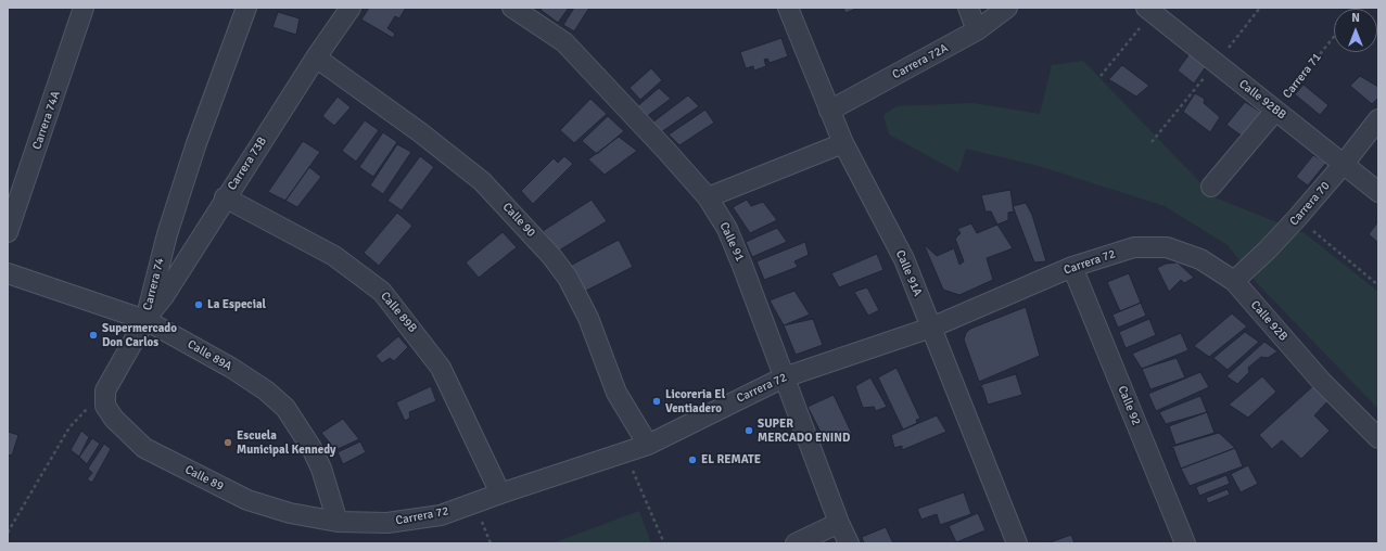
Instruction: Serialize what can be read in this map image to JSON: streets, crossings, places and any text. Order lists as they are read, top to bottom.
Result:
{
  "streets": {
    "street": [
      "Carrera 72A",
      "Carrera 71",
      "Calle 92BB",
      "Carrera 74A",
      "Carrera 73B",
      "Carrera 70",
      "Calle 90",
      "Calle 91",
      "Carrera 72",
      "Calle 91A",
      "Carrera 74",
      "Calle 89B",
      "Calle 92B",
      "Calle 89A",
      "Calle 92",
      "Calle 89"
    ]
  },
  "crossings": [
    ["Carrera 72A", "Calle 91A"],
    ["Carrera 71", "Calle 92BB"],
    ["Calle 92BB", "Carrera 70"],
    ["Carrera 73B", "Calle 90"],
    ["Carrera 73B", "Carrera 74"],
    ["Carrera 73B", "Calle 89B"],
    ["Carrera 73B", "Calle 89A"],
    ["Carrera 70", "Calle 92B"],
    ["Calle 90", "Carrera 72"],
    ["Calle 91", "Carrera 72"],
    ["Carrera 72", "Calle 91A"],
    ["Carrera 72", "Calle 89B"],
    ["Carrera 72", "Calle 92B"],
    ["Carrera 72", "Calle 89A"],
    ["Carrera 72", "Calle 92"],
    ["Carrera 72", "Calle 89"],
    ["Carrera 74", "Calle 89A"],
    ["Carrera 74", "Calle 89"],
    ["Calle 89A", "Calle 89"]
  ],
  "places": [
    "La Especial",
    "Supermercado Don Carlos",
    "Licoreria El Ventiadero",
    "SUPER MERCADO ENIND",
    "Escuela Municipal Kennedy",
    "EL REMATE"
  ],
  "north": "top"
}
